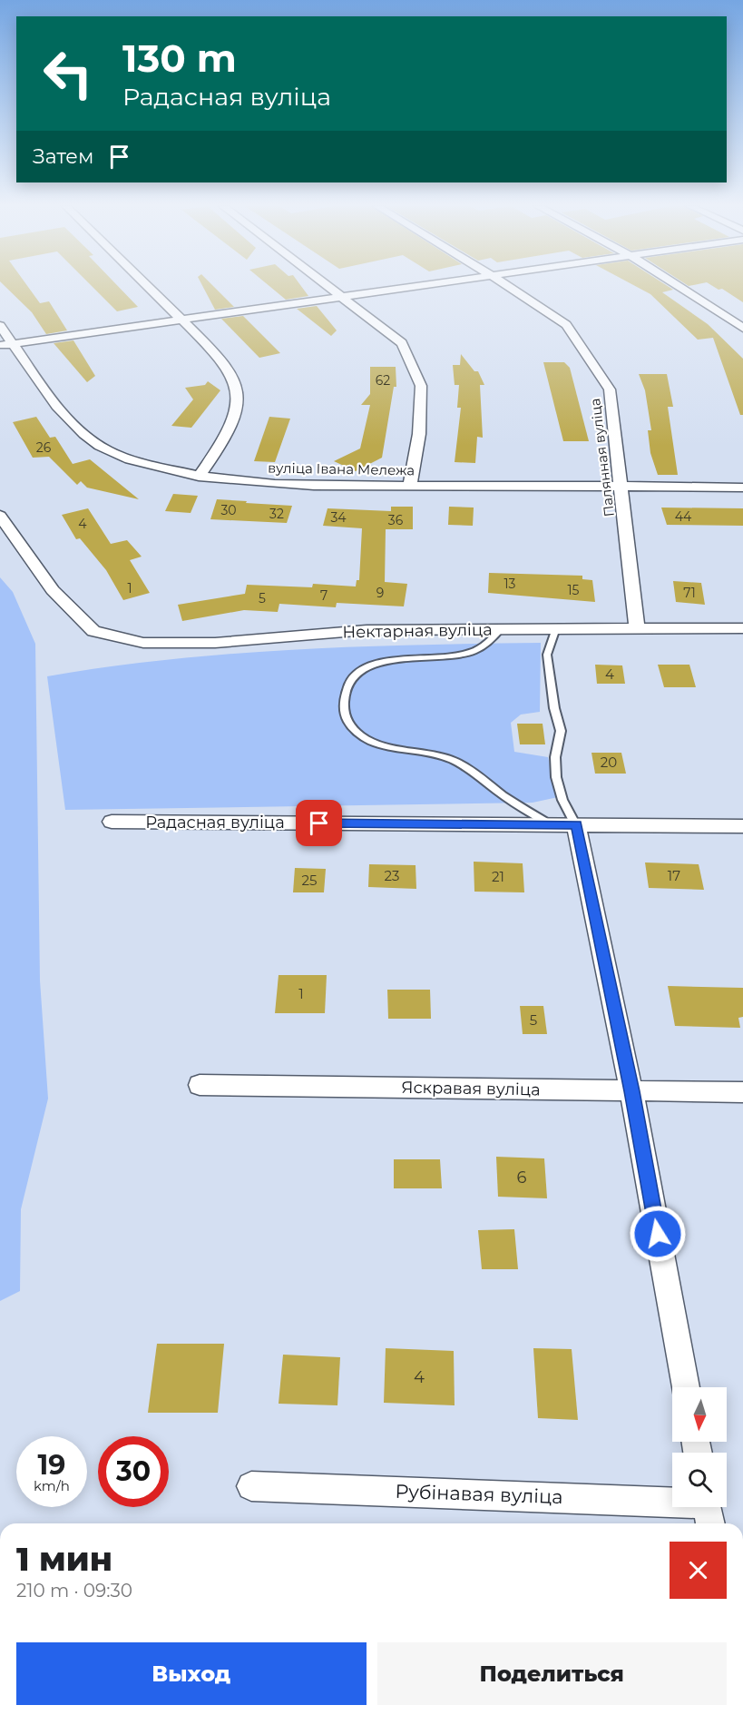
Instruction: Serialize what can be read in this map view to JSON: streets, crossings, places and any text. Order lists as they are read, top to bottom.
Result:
{
  "streets": {
    "street": [
      "Палянная вуліца",
      "вуліца Івана Мележа",
      "Нектарная вуліца",
      "Радасная вуліца",
      "Яскравая вуліца",
      "Рубінавая вуліца"
    ]
  },
  "crossings": [
    ["Палянная вуліца", "вуліца Івана Мележа"],
    ["Палянная вуліца", "Нектарная вуліца"]
  ],
  "house_numbers": [
    "62",
    "26",
    "30",
    "32",
    "44",
    "34",
    "36",
    "4",
    "13",
    "1",
    "15",
    "9",
    "71",
    "7",
    "5",
    "4",
    "20",
    "23",
    "17",
    "21",
    "25",
    "1",
    "5",
    "6",
    "4"
  ],
  "north": "bottom",
  "page": {
    "turn": ["130 m", "Радасная вуліца"],
    "then": "Затем",
    "speed": "19 km/h",
    "limit": "30",
    "heading": ["1 мин", "210 m · 09:30"],
    "buttons": ["Выход", "Поделиться"]
  }
}
